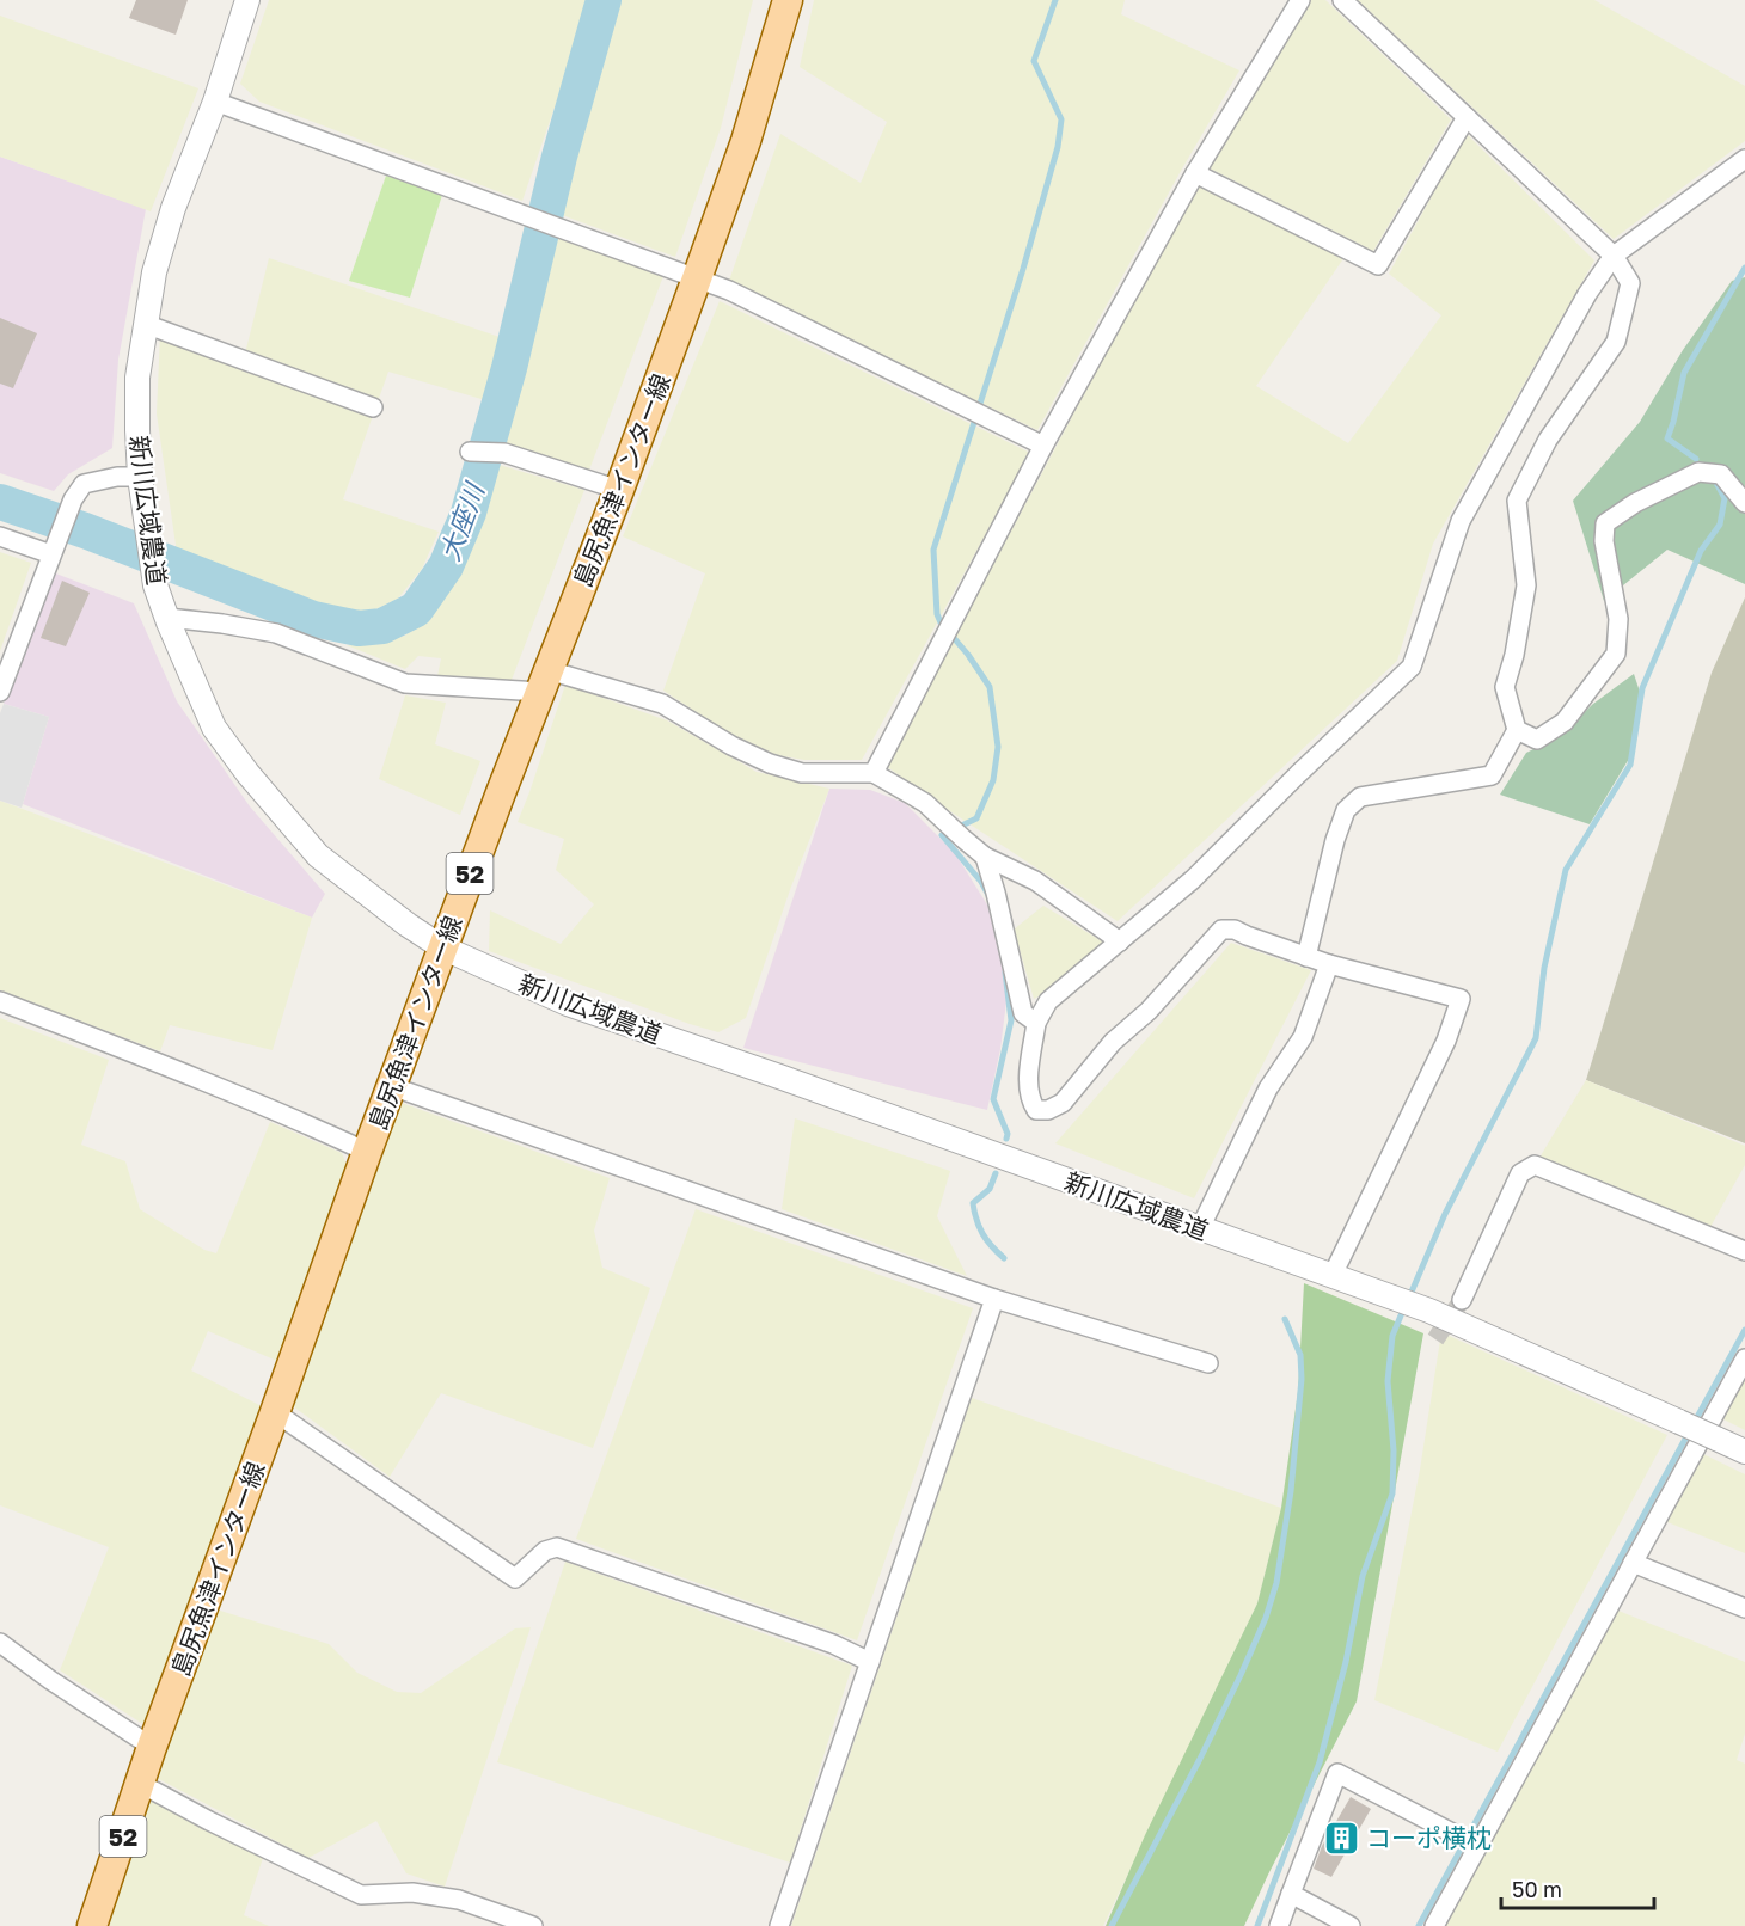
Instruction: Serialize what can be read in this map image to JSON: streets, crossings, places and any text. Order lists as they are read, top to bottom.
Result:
{
  "streets": {
    "main road": ["島尻魚津インター線", "52"],
    "street": ["新川広域農道"]
  },
  "crossings": [
    ["島尻魚津インター線", "新川広域農道"]
  ],
  "water": ["大座川"],
  "places": {
    "building": ["コーポ横枕"]
  },
  "scale_bar": "50 m"
}
